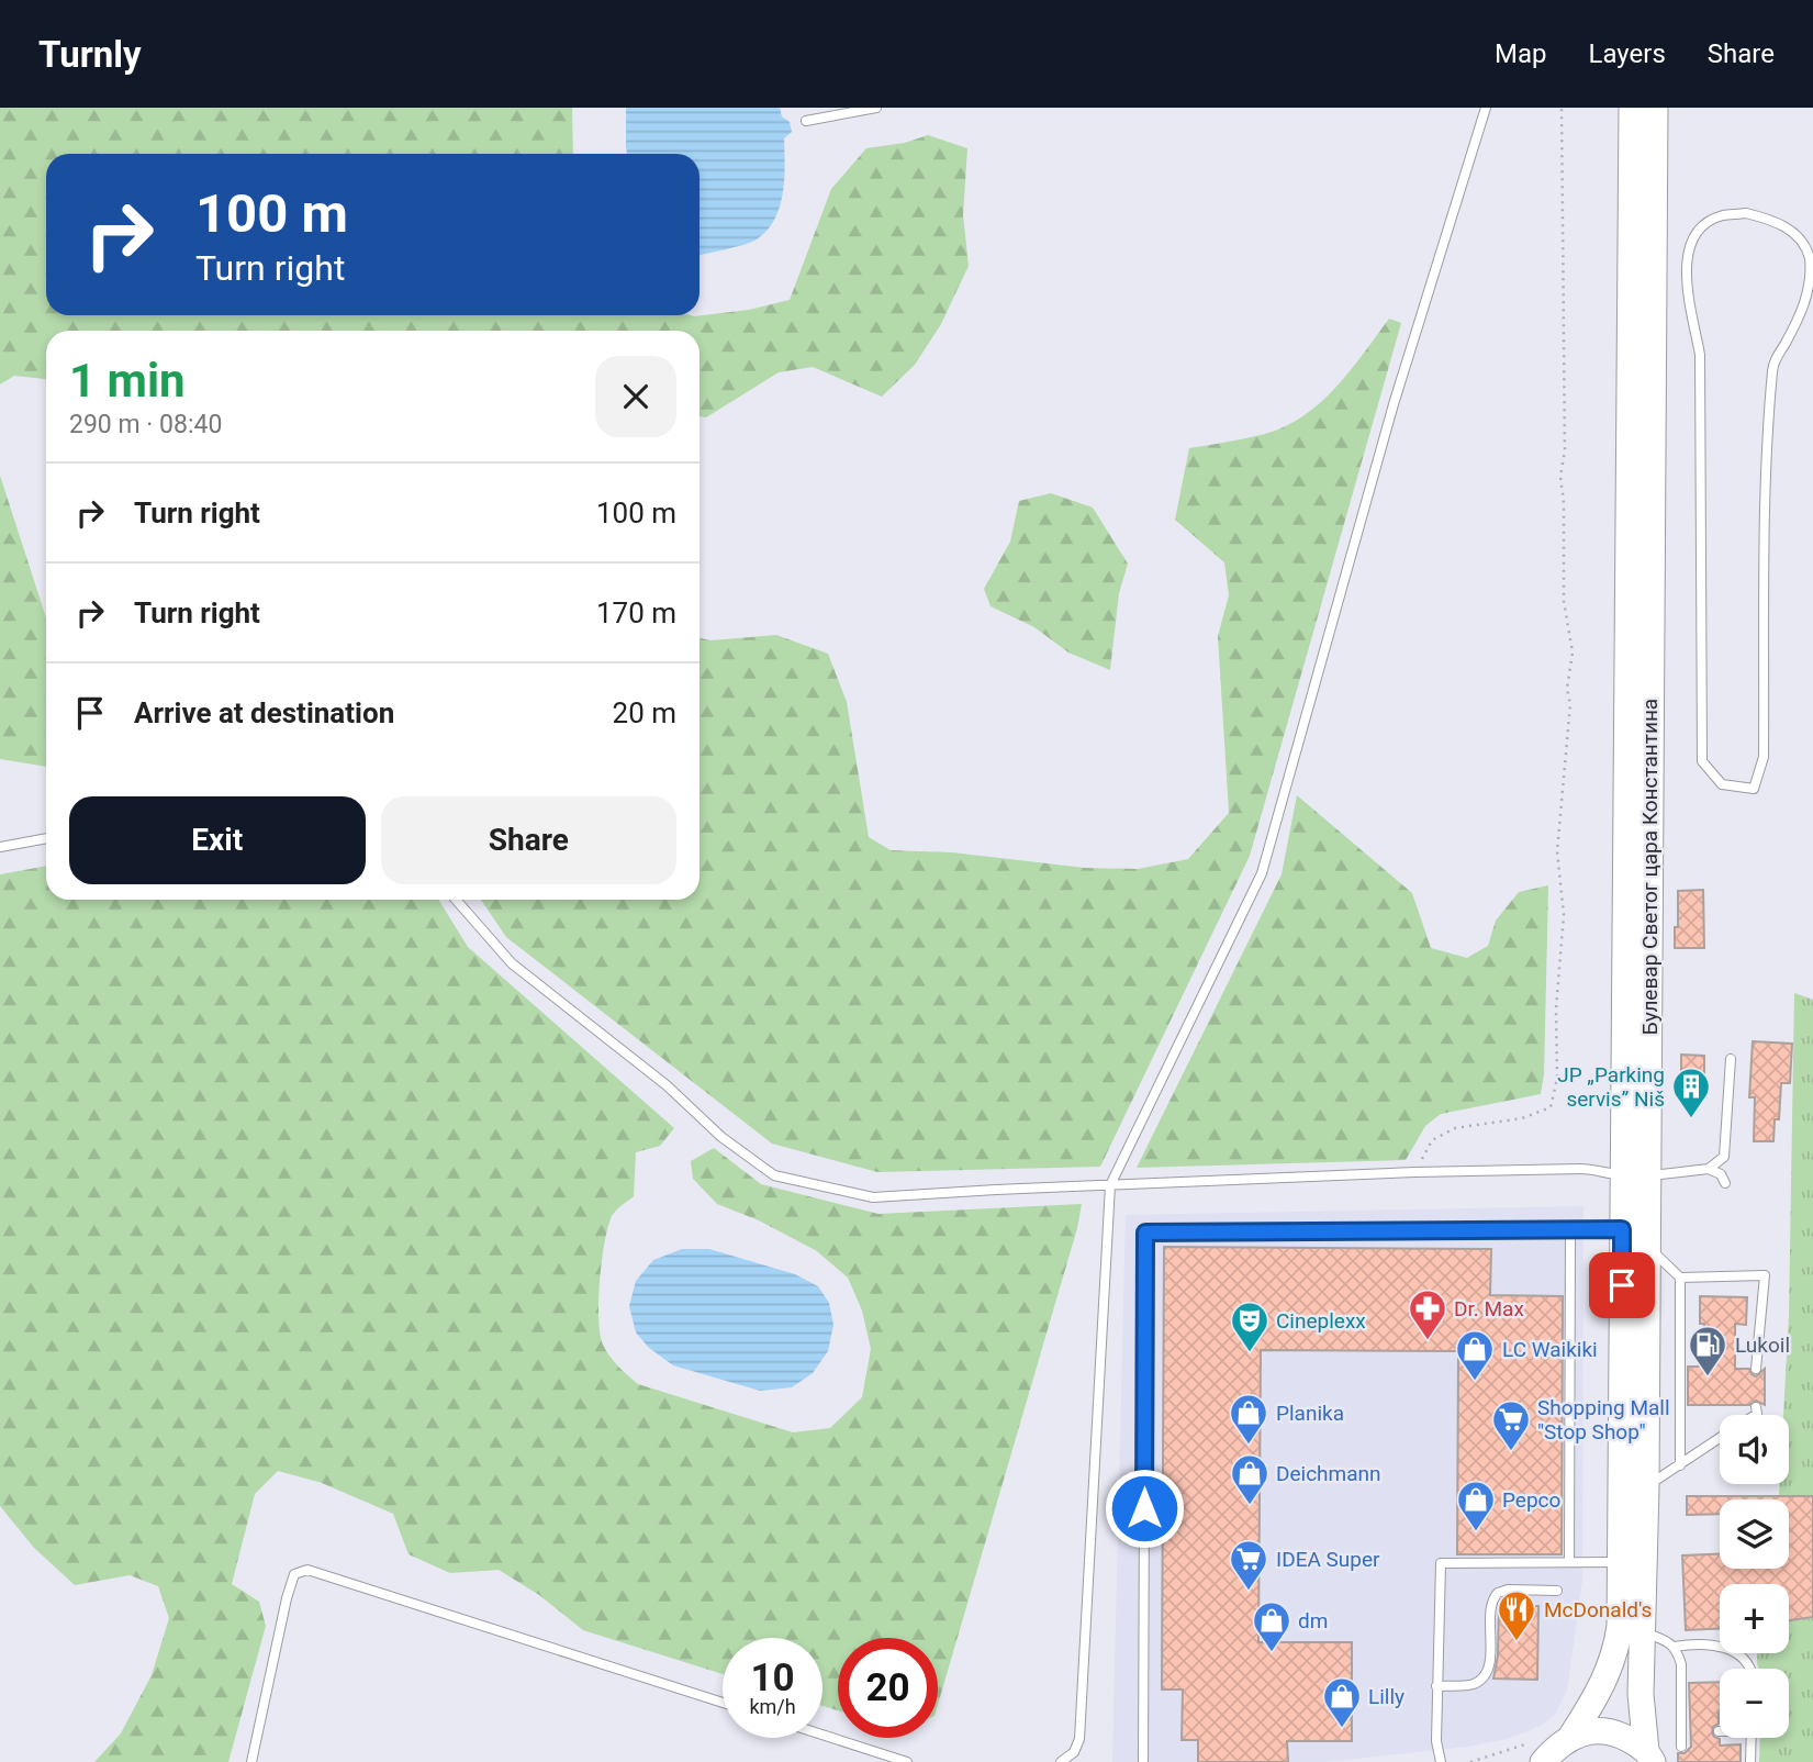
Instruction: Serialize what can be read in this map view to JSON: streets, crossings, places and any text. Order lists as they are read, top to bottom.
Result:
{
  "streets": {
    "main road": ["Булевар Светог цара Константина"]
  },
  "places": {
    "building": ["JP „Parking servis” Niš"],
    "pharmacy": ["Dr. Max"],
    "theatre": ["Cineplexx"],
    "fuel station": ["Lukoil"],
    "shop": [
      "LC Waikiki",
      "Planika",
      "Deichmann",
      "Pepco",
      "dm",
      "Lilly"
    ],
    "supermarket": ["Shopping Mall \"Stop Shop\"", "IDEA Super"],
    "restaurant": ["McDonald's"]
  },
  "page": {
    "header": "Turnly",
    "nav": ["Map", "Layers", "Share"],
    "turn": ["100 m", "Turn right"],
    "heading": ["1 min", "290 m · 08:40"],
    "list": [
      {
        "name": "Turn right",
        "value": "100 m"
      },
      {
        "name": "Turn right",
        "value": "170 m"
      },
      {
        "name": "Arrive at destination",
        "value": "20 m"
      }
    ],
    "buttons": ["Exit", "Share"],
    "map_buttons": ["+", "−"],
    "speed": "10 km/h",
    "limit": "20"
  }
}
